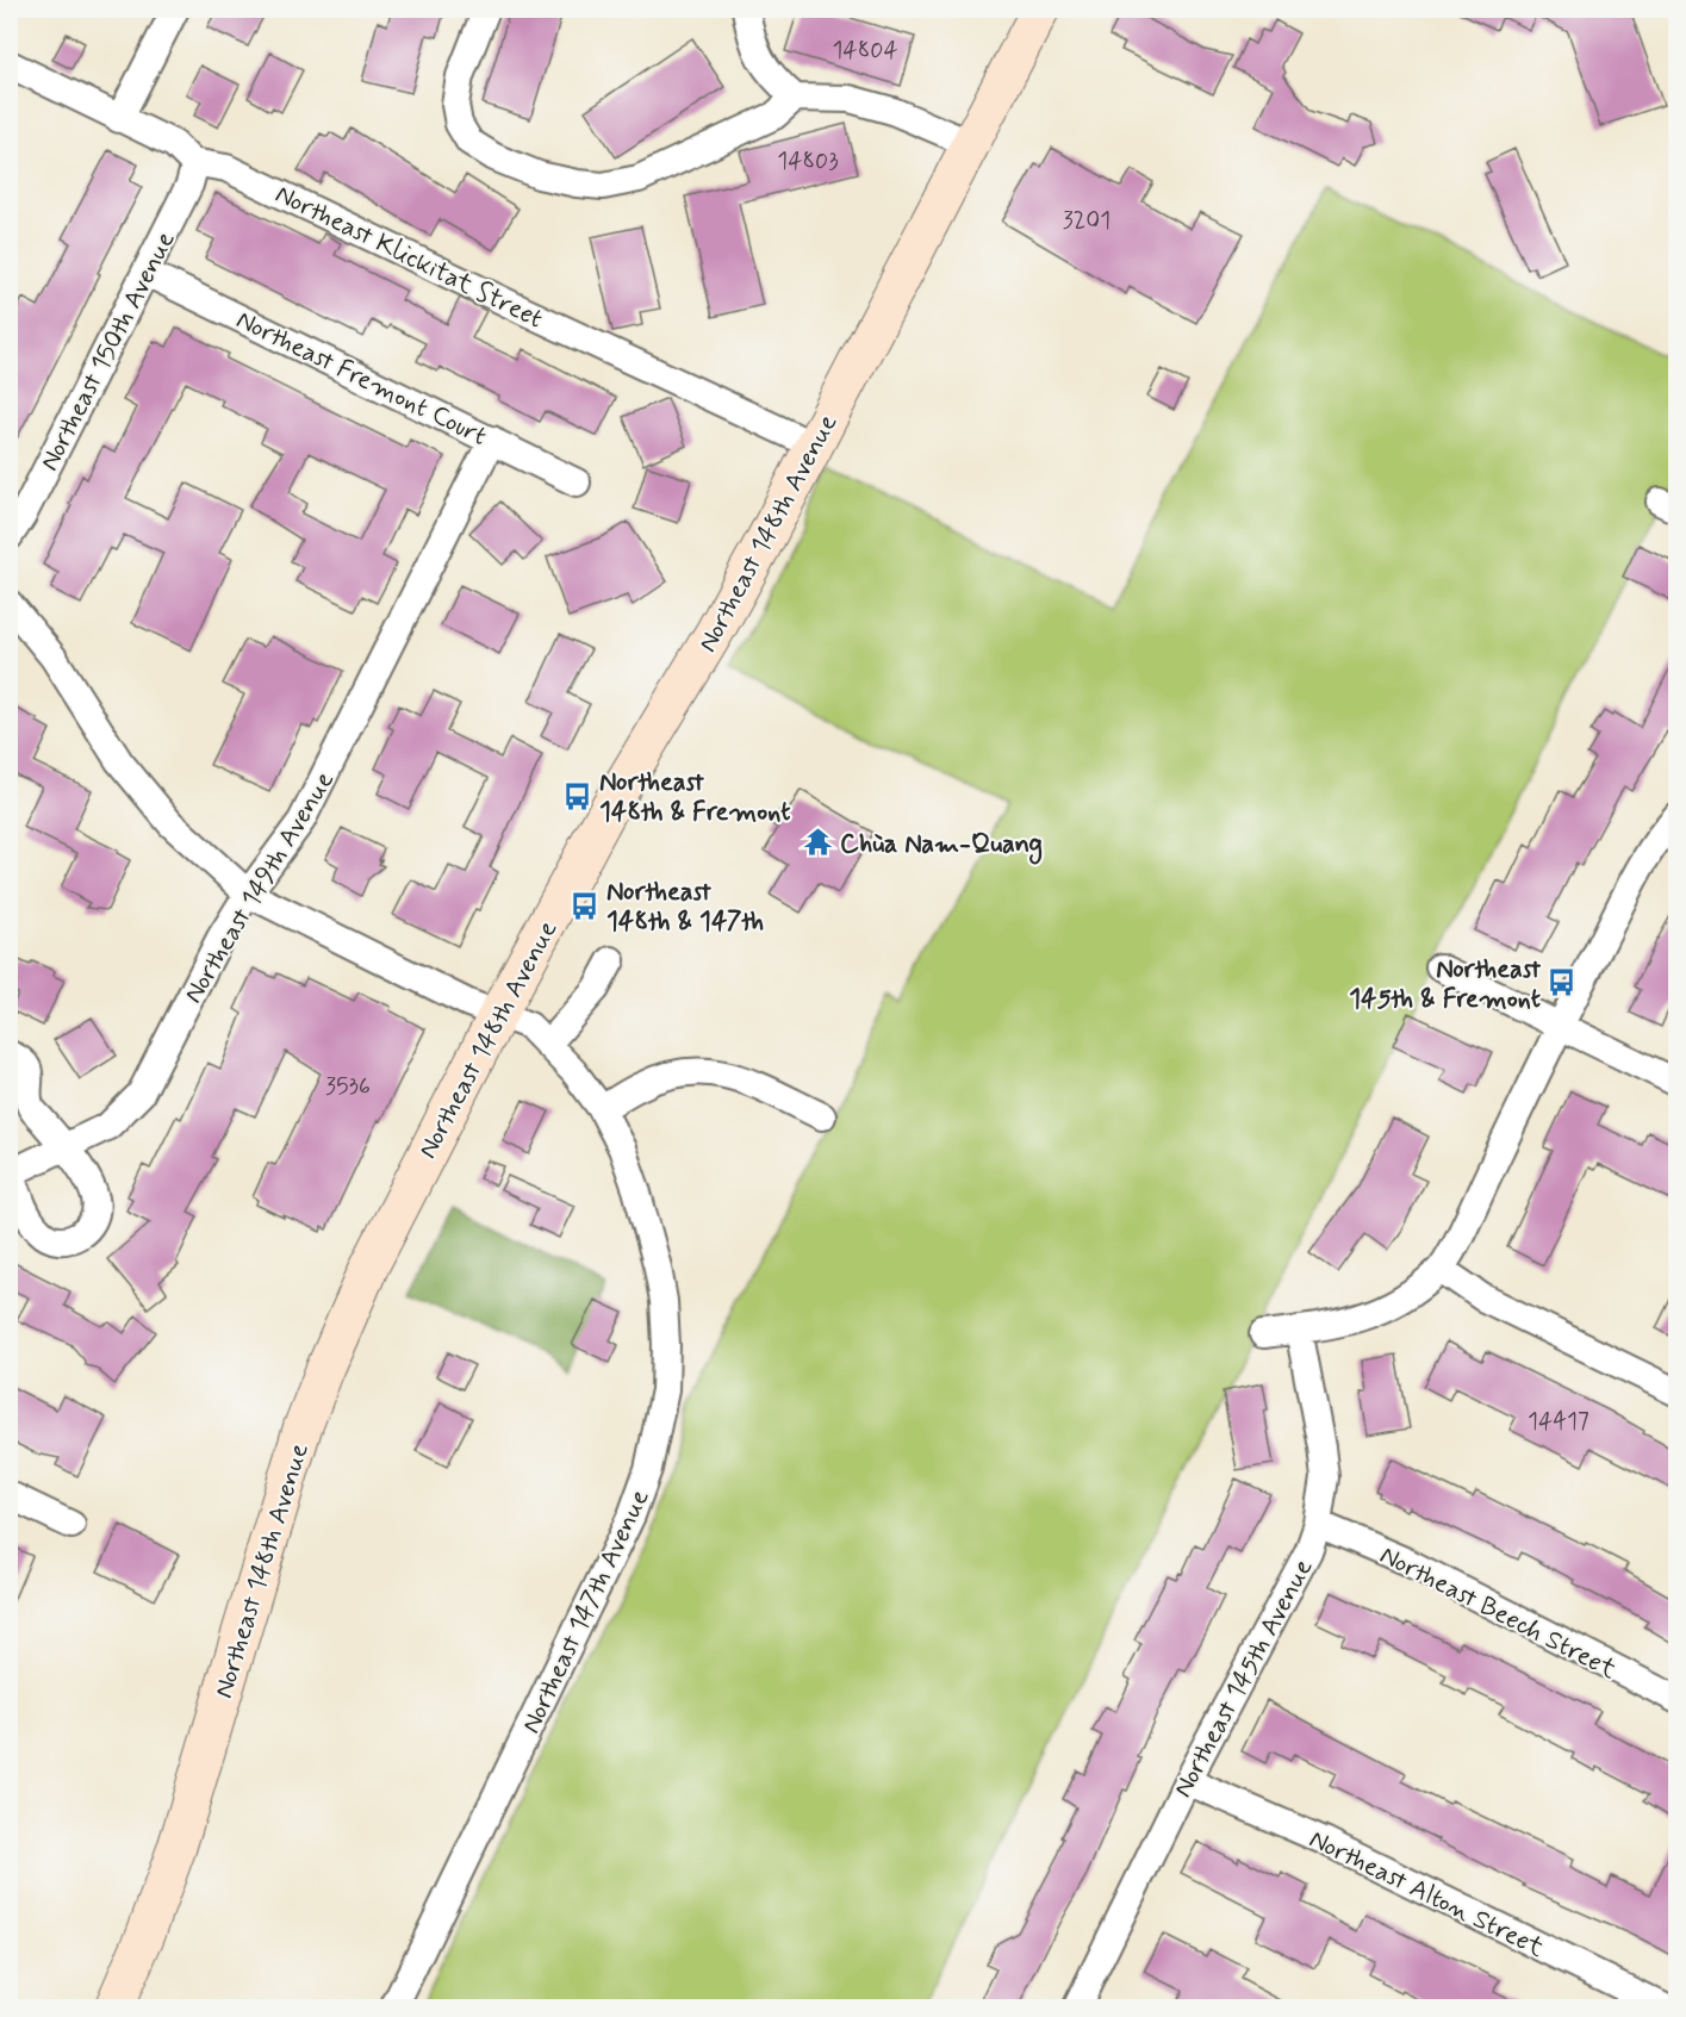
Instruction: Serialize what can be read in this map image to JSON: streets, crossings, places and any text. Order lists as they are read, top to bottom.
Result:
{
  "streets": {
    "main road": ["Northeast 148th Avenue"],
    "street": [
      "Northeast Klickitat Street",
      "Northeast 150th Avenue",
      "Northeast Fremont Court",
      "Northeast 149th Avenue",
      "Northeast 147th Avenue",
      "Northeast Beech Street",
      "Northeast 145th Avenue",
      "Northeast Alton Street"
    ]
  },
  "crossings": [
    ["Northeast Klickitat Street", "Northeast 150th Avenue"],
    ["Northeast Klickitat Street", "Northeast 148th Avenue"],
    ["Northeast 150th Avenue", "Northeast Fremont Court"],
    ["Northeast Fremont Court", "Northeast 149th Avenue"],
    ["Northeast 148th Avenue", "Northeast 147th Avenue"],
    ["Northeast 149th Avenue", "Northeast 147th Avenue"],
    ["Northeast Beech Street", "Northeast 145th Avenue"],
    ["Northeast 145th Avenue", "Northeast Alton Street"]
  ],
  "places": {
    "bus stop": ["Northeast 148th & Fremont", "Northeast 148th & 147th", "Northeast 145th & Fremont"],
    "temple": ["Chùa Nam-Quang"]
  },
  "house_numbers": [
    "14804",
    "14803",
    "3201",
    "3536",
    "14417"
  ]
}
